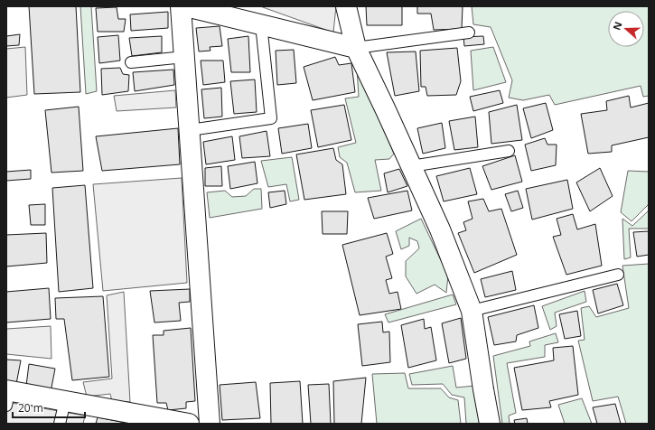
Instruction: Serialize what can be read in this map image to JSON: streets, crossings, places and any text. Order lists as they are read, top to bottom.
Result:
{
  "scale_bar": "20 m",
  "north": "left"
}
